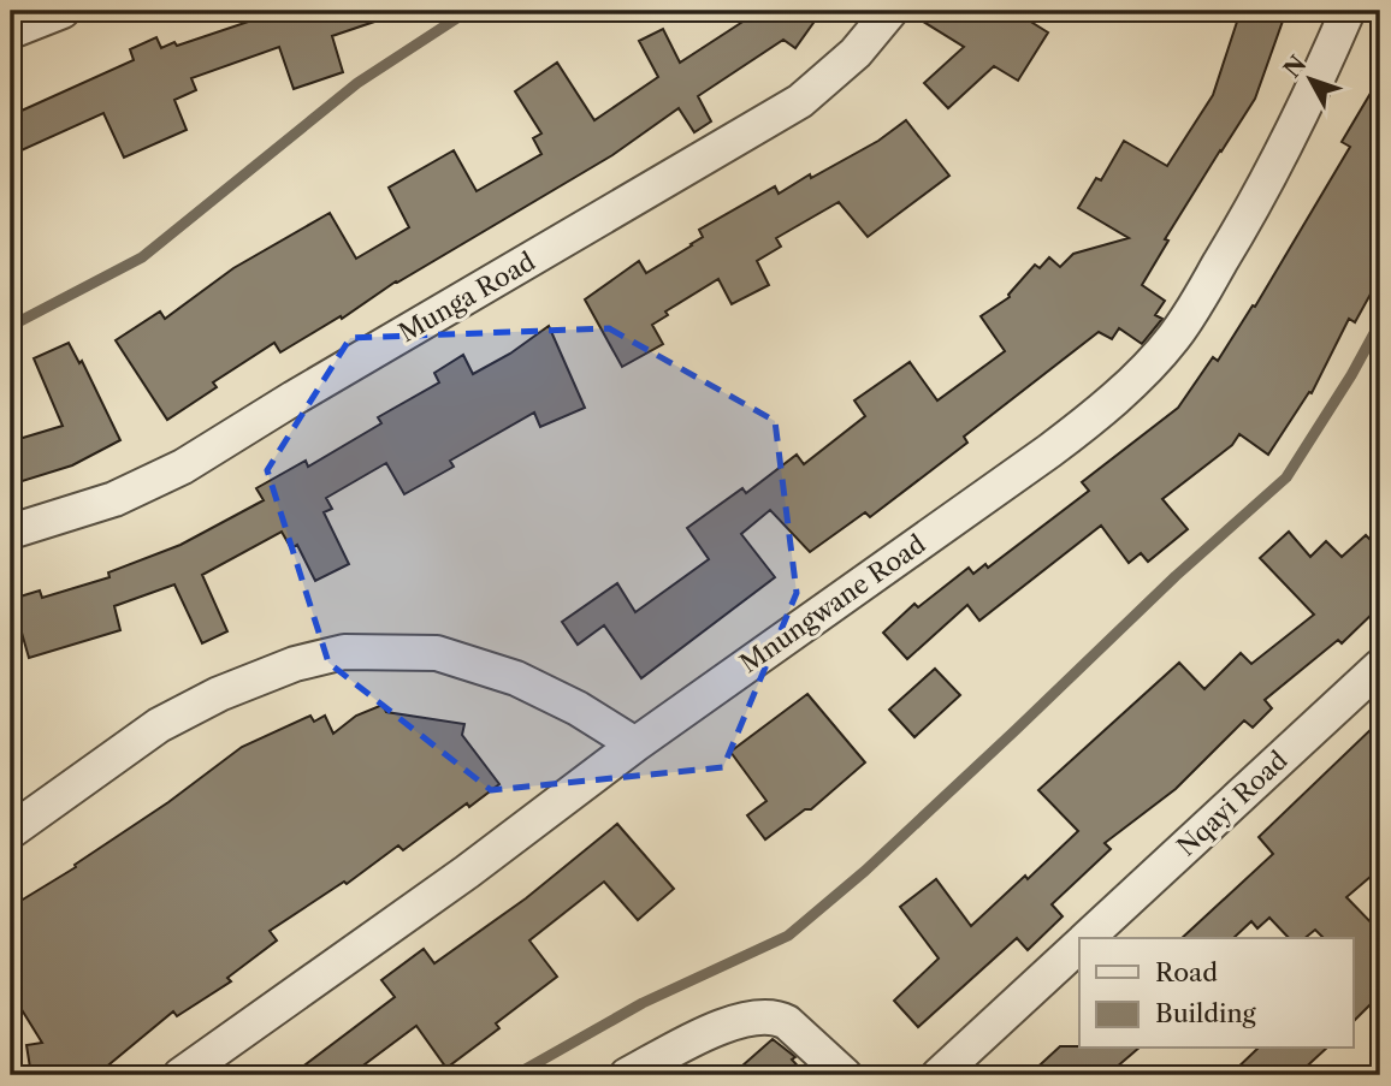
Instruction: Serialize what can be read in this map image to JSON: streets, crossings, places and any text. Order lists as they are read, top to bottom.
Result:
{
  "streets": {
    "street": ["Munga Road", "Mnungwane Road", "Nqayi Road"]
  },
  "legend": ["Road", "Building"],
  "north": "top left"
}
